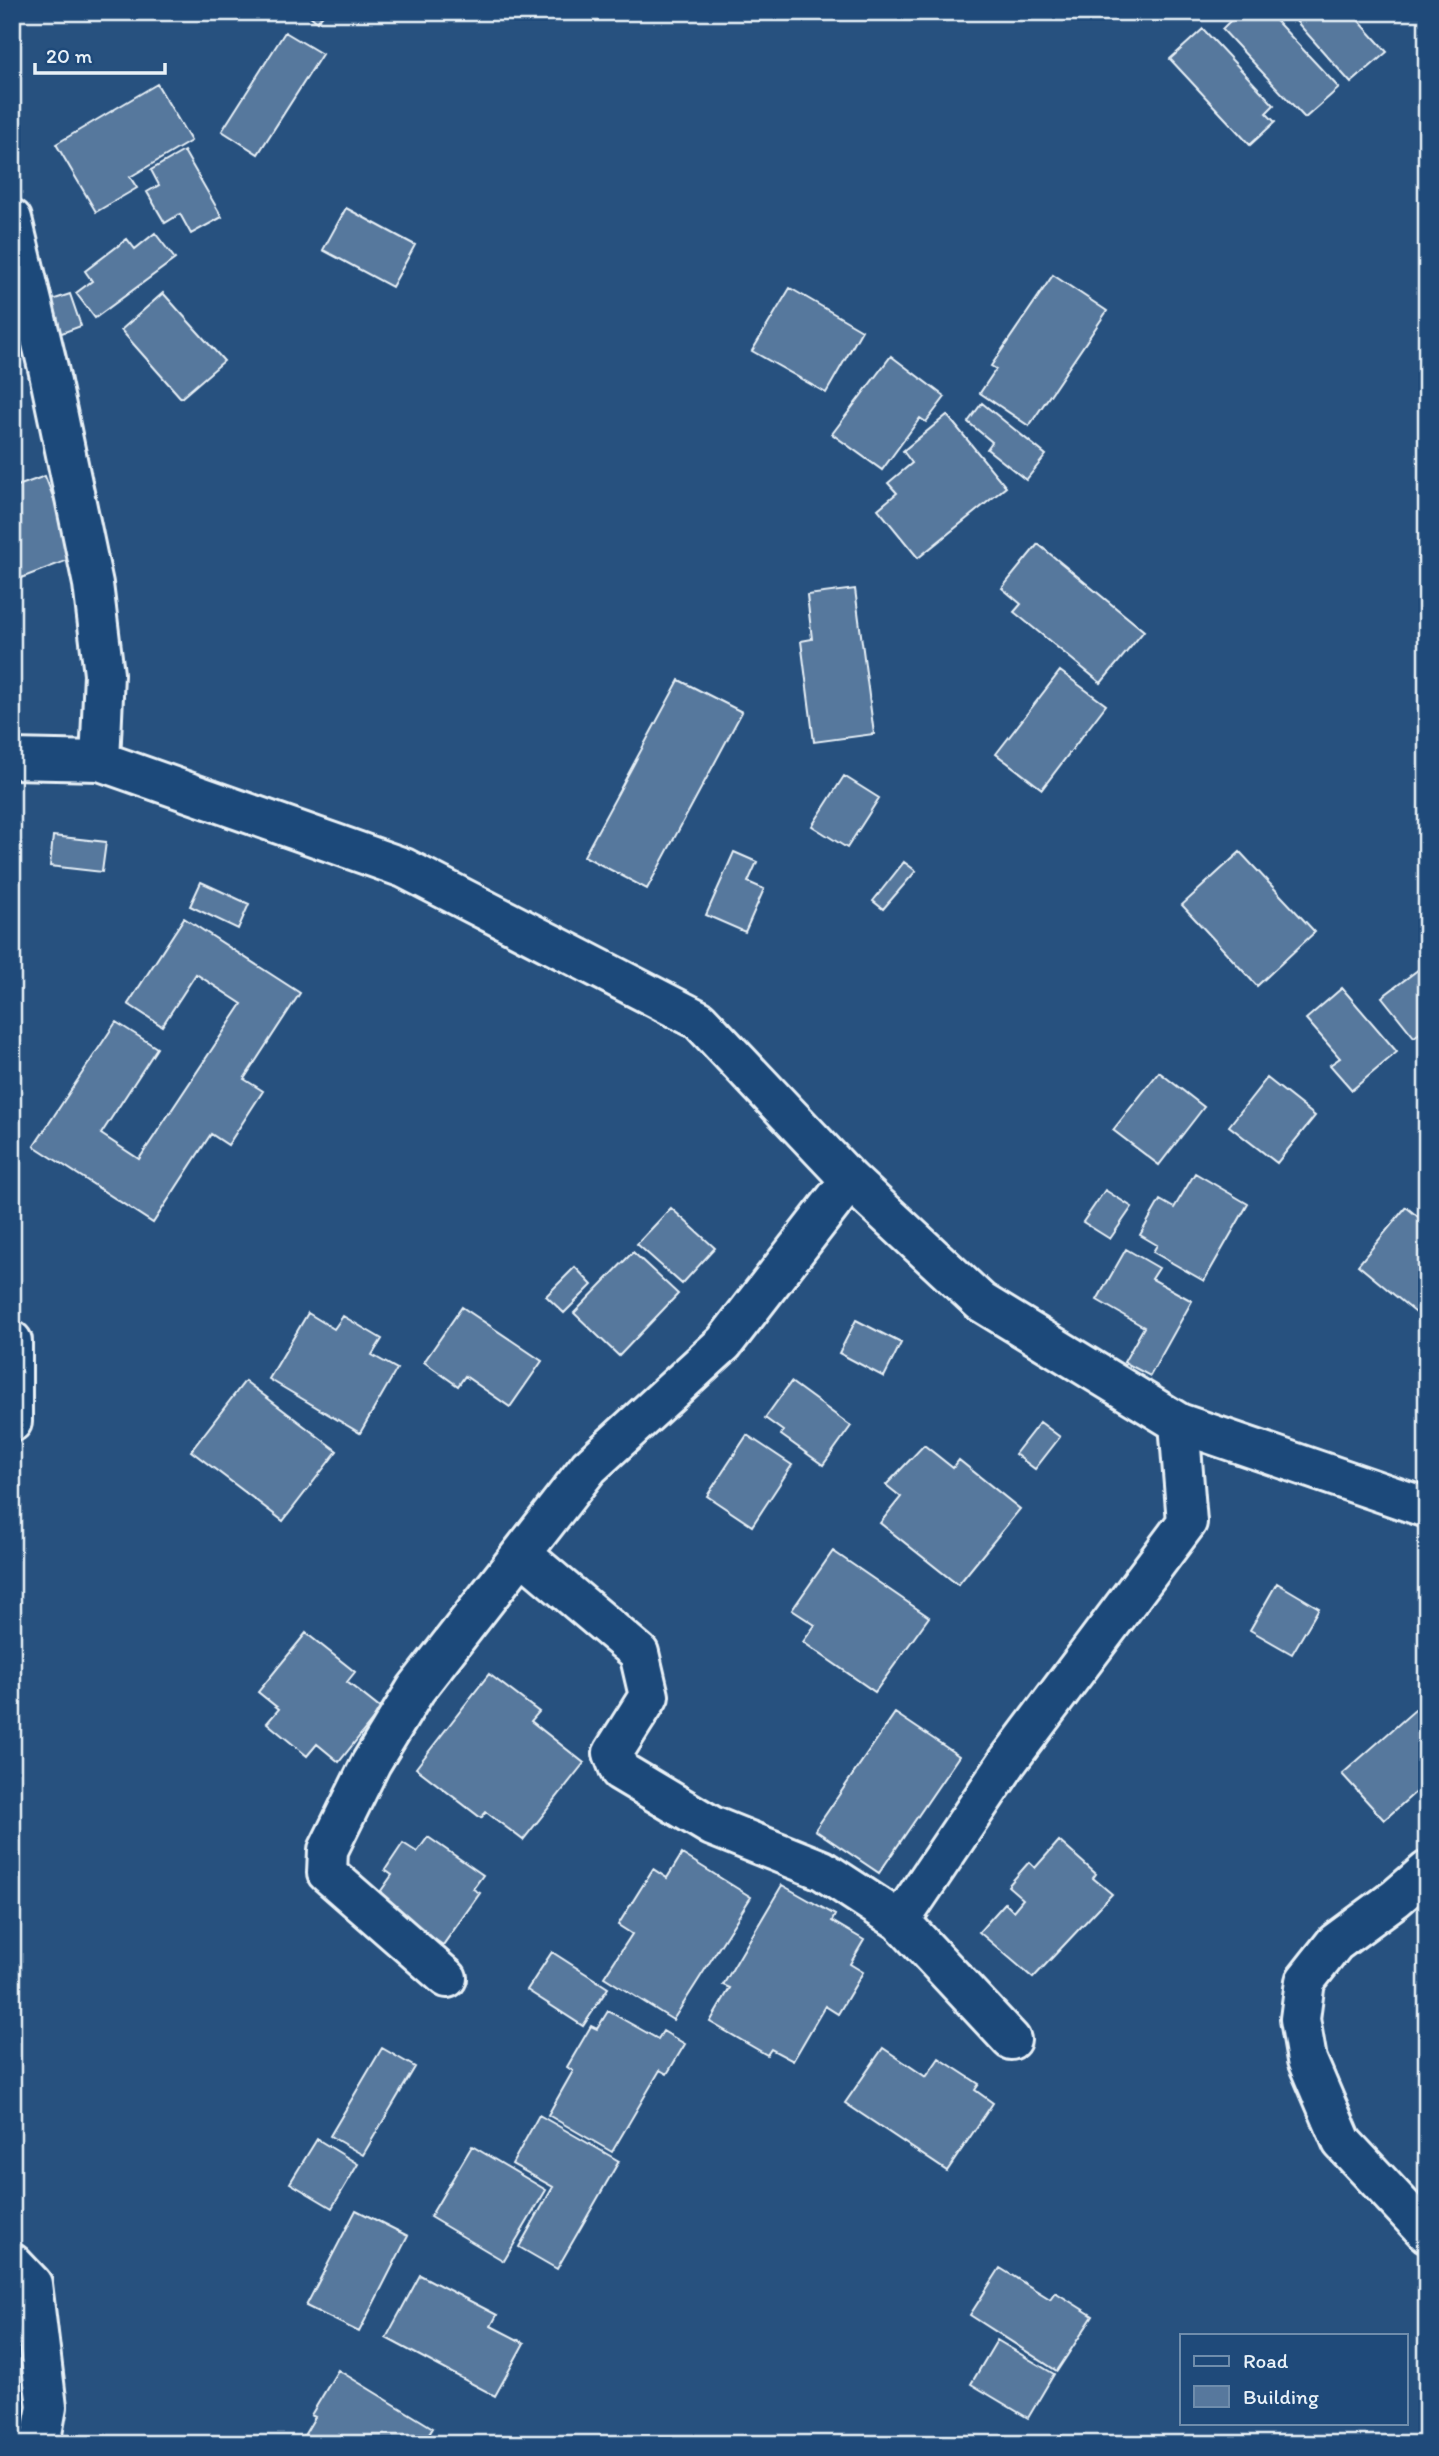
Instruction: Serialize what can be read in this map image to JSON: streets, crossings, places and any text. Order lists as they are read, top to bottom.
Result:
{
  "legend": ["Road", "Building"],
  "scale_bar": "20 m"
}
